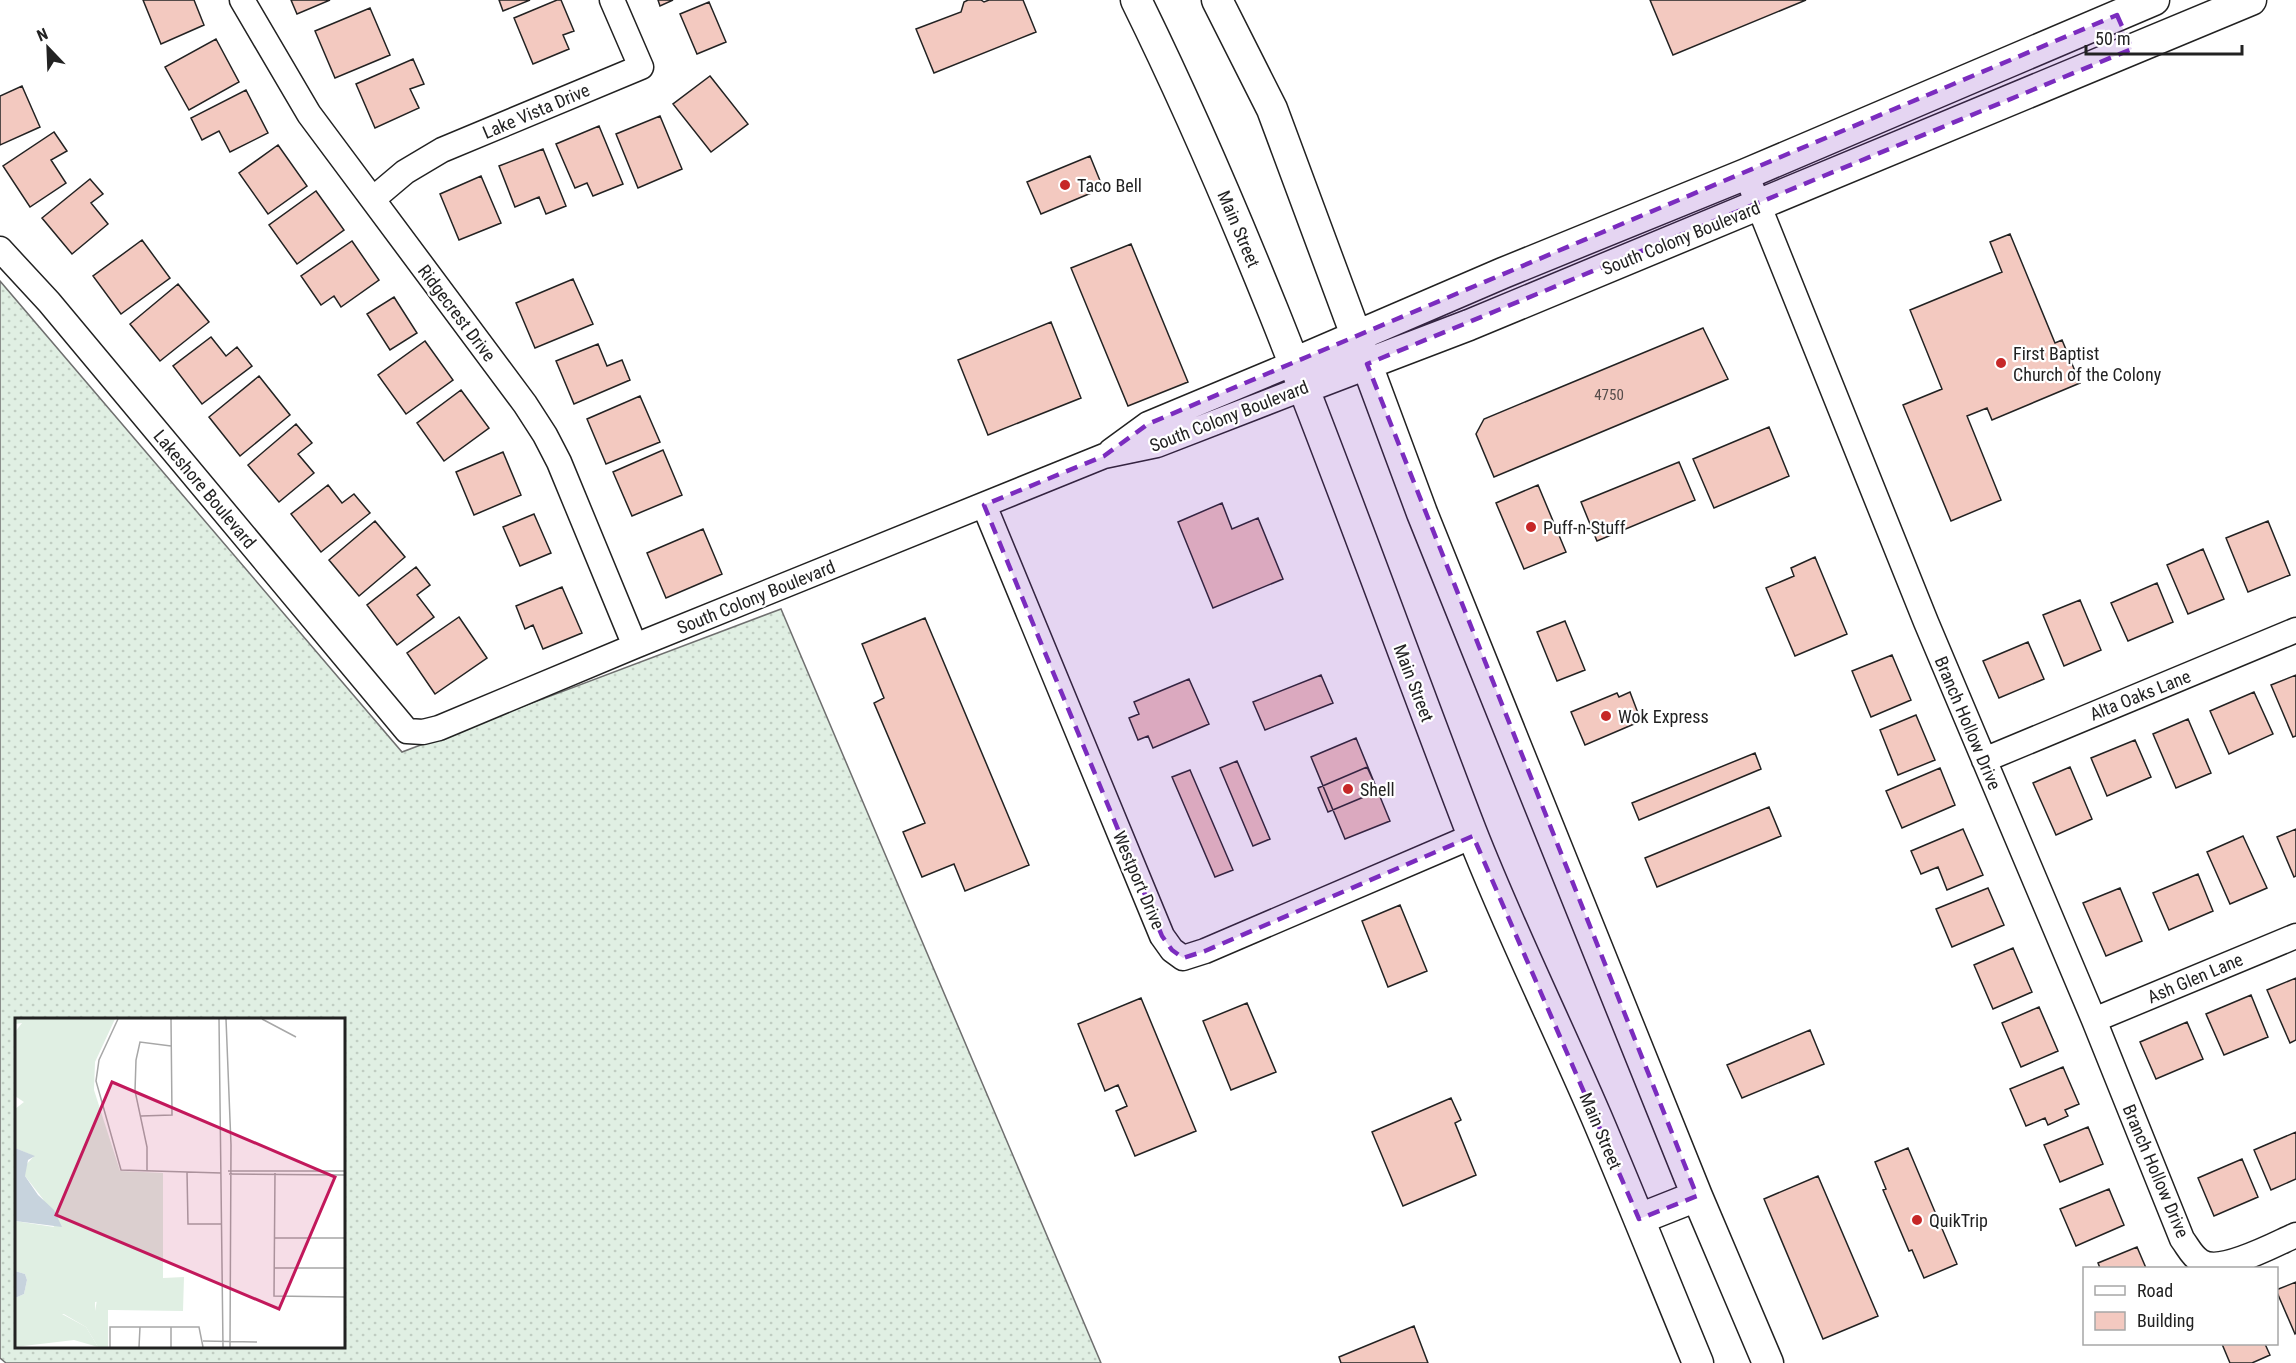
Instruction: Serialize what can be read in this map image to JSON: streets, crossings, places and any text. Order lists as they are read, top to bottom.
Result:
{
  "streets": {
    "main road": ["Main Street", "South Colony Boulevard"],
    "street": [
      "Lake Vista Drive",
      "Ridgecrest Drive",
      "Lakeshore Boulevard",
      "Alta Oaks Lane",
      "Branch Hollow Drive",
      "Westport Drive",
      "Ash Glen Lane"
    ]
  },
  "crossings": [
    ["Lake Vista Drive", "Ridgecrest Drive"],
    ["Main Street", "South Colony Boulevard"],
    ["Main Street", "Westport Drive"],
    ["South Colony Boulevard", "Ridgecrest Drive"],
    ["South Colony Boulevard", "Lakeshore Boulevard"],
    ["South Colony Boulevard", "Branch Hollow Drive"],
    ["South Colony Boulevard", "Westport Drive"],
    ["Alta Oaks Lane", "Branch Hollow Drive"],
    ["Branch Hollow Drive", "Ash Glen Lane"]
  ],
  "places": [
    "Taco Bell",
    "First Baptist Church of the Colony",
    "Puff-n-Stuff",
    "Wok Express",
    "Shell",
    "QuikTrip"
  ],
  "house_numbers": ["4750"],
  "legend": ["Road", "Building"],
  "scale_bar": "50 m",
  "north": "top left"
}
